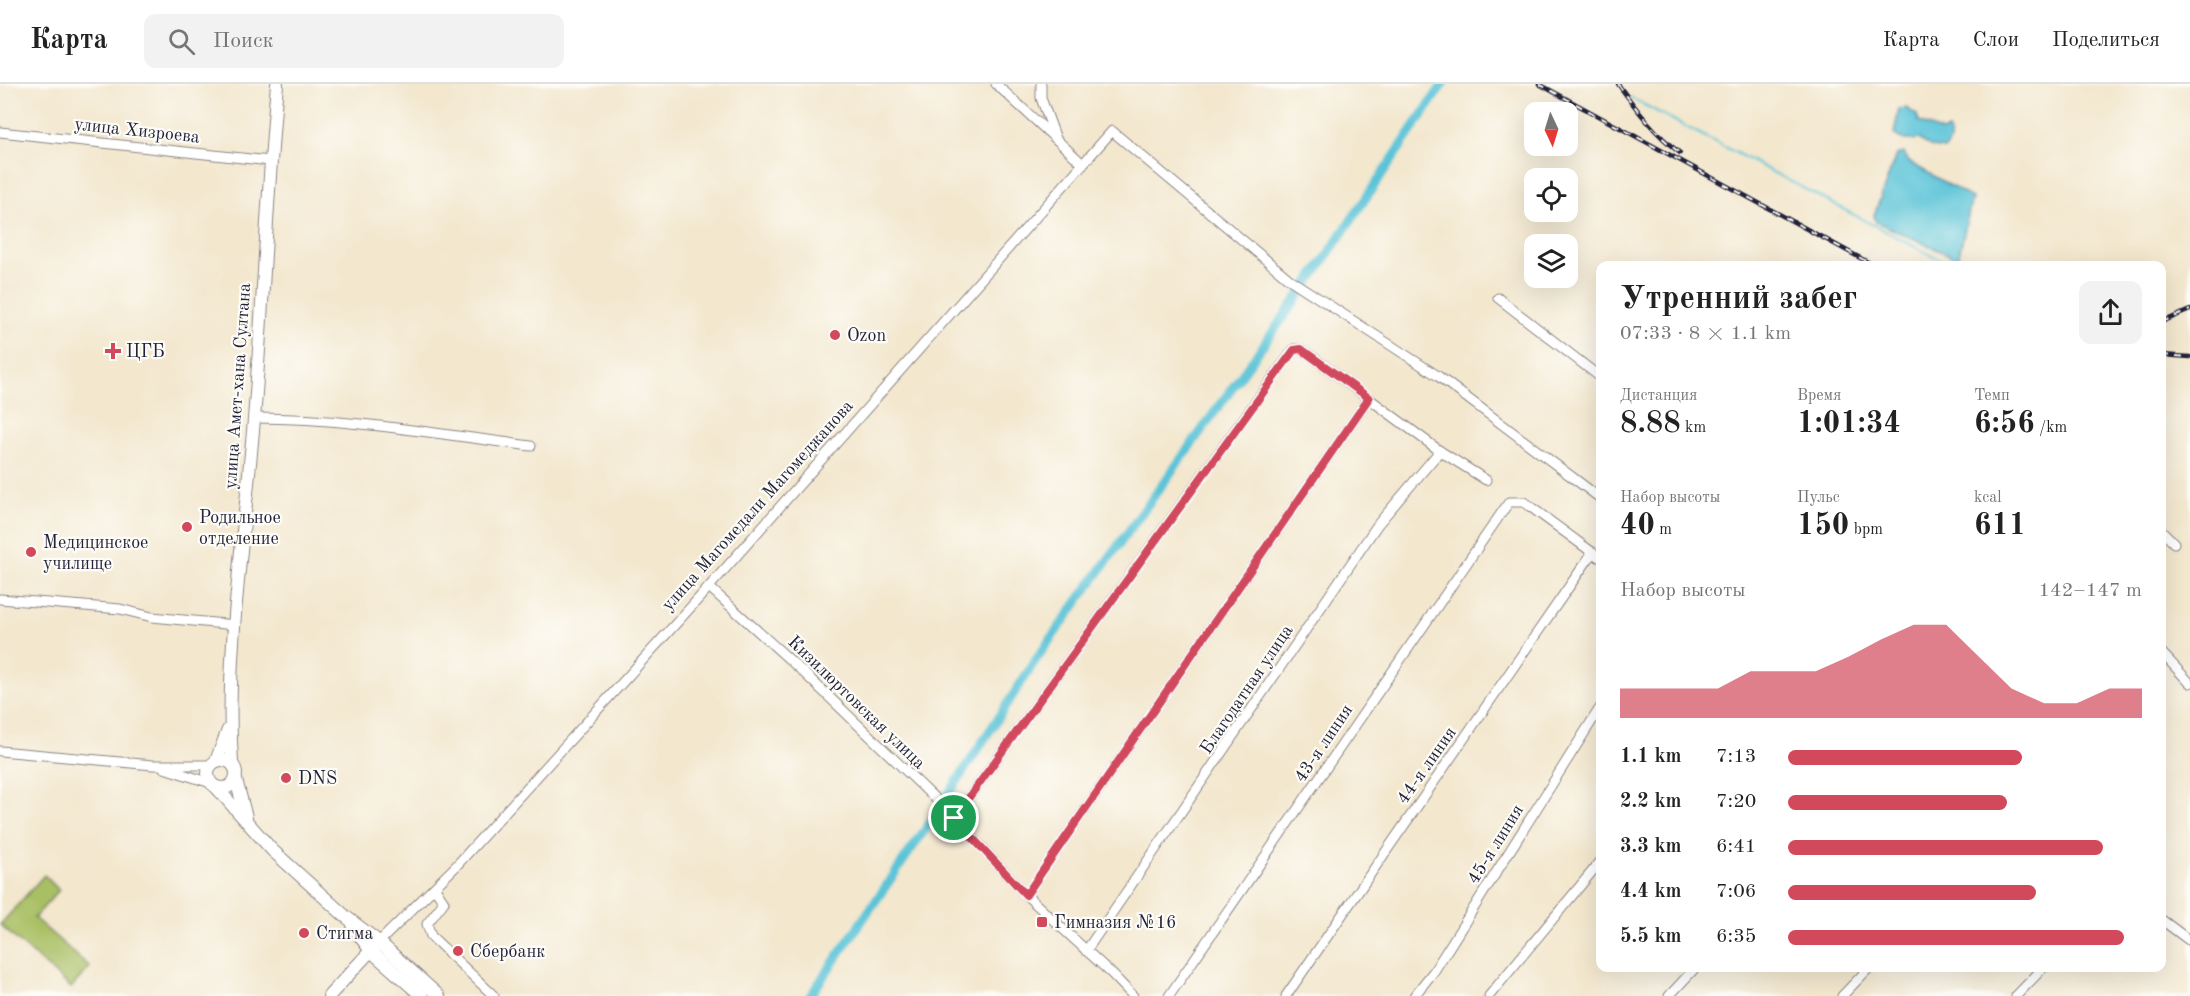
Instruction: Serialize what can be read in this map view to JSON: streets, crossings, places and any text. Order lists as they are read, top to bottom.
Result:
{
  "streets": {
    "main road": ["улица Амет-хана Султана"],
    "street": [
      "улица Хизроева",
      "улица Магомедали Магомеджановa",
      "Благодатная улица",
      "Кизилюртовская улица",
      "43-я линия",
      "44-я линия",
      "45-я линия"
    ]
  },
  "crossings": [
    ["улица Хизроева", "улица Амет-хана Султана"],
    ["улица Магомедали Магомеджановa", "Кизилюртовская улица"],
    ["Благодатная улица", "Кизилюртовская улица"]
  ],
  "places": {
    "other": [
      "Ozon",
      "Родильное отделение",
      "Медицинское училище",
      "DNS",
      "Стигма",
      "Сбербанк"
    ],
    "health": ["ЦГБ"],
    "transit": ["Гимназия №16"]
  },
  "north": "bottom",
  "page": {
    "header": "Карта",
    "search": "Поиск",
    "nav": ["Карта", "Слои", "Поделиться"],
    "heading": ["Утренний забег", "07:33 · 8 × 1.1 km"],
    "stats": [
      ["Дистанция", "8.88 km"],
      ["Время", "1:01:34"],
      ["Темп", "6:56 /km"],
      ["Набор высоты", "40 m"],
      ["Пульс", "150 bpm"],
      ["kcal", "611"]
    ],
    "chart": ["Набор высоты", "142–147 m"],
    "list": [
      {
        "name": "1.1 km",
        "note": "7:13"
      },
      {
        "name": "2.2 km",
        "note": "7:20"
      },
      {
        "name": "3.3 km",
        "note": "6:41"
      },
      {
        "name": "4.4 km",
        "note": "7:06"
      },
      {
        "name": "5.5 km",
        "note": "6:35"
      }
    ]
  }
}
